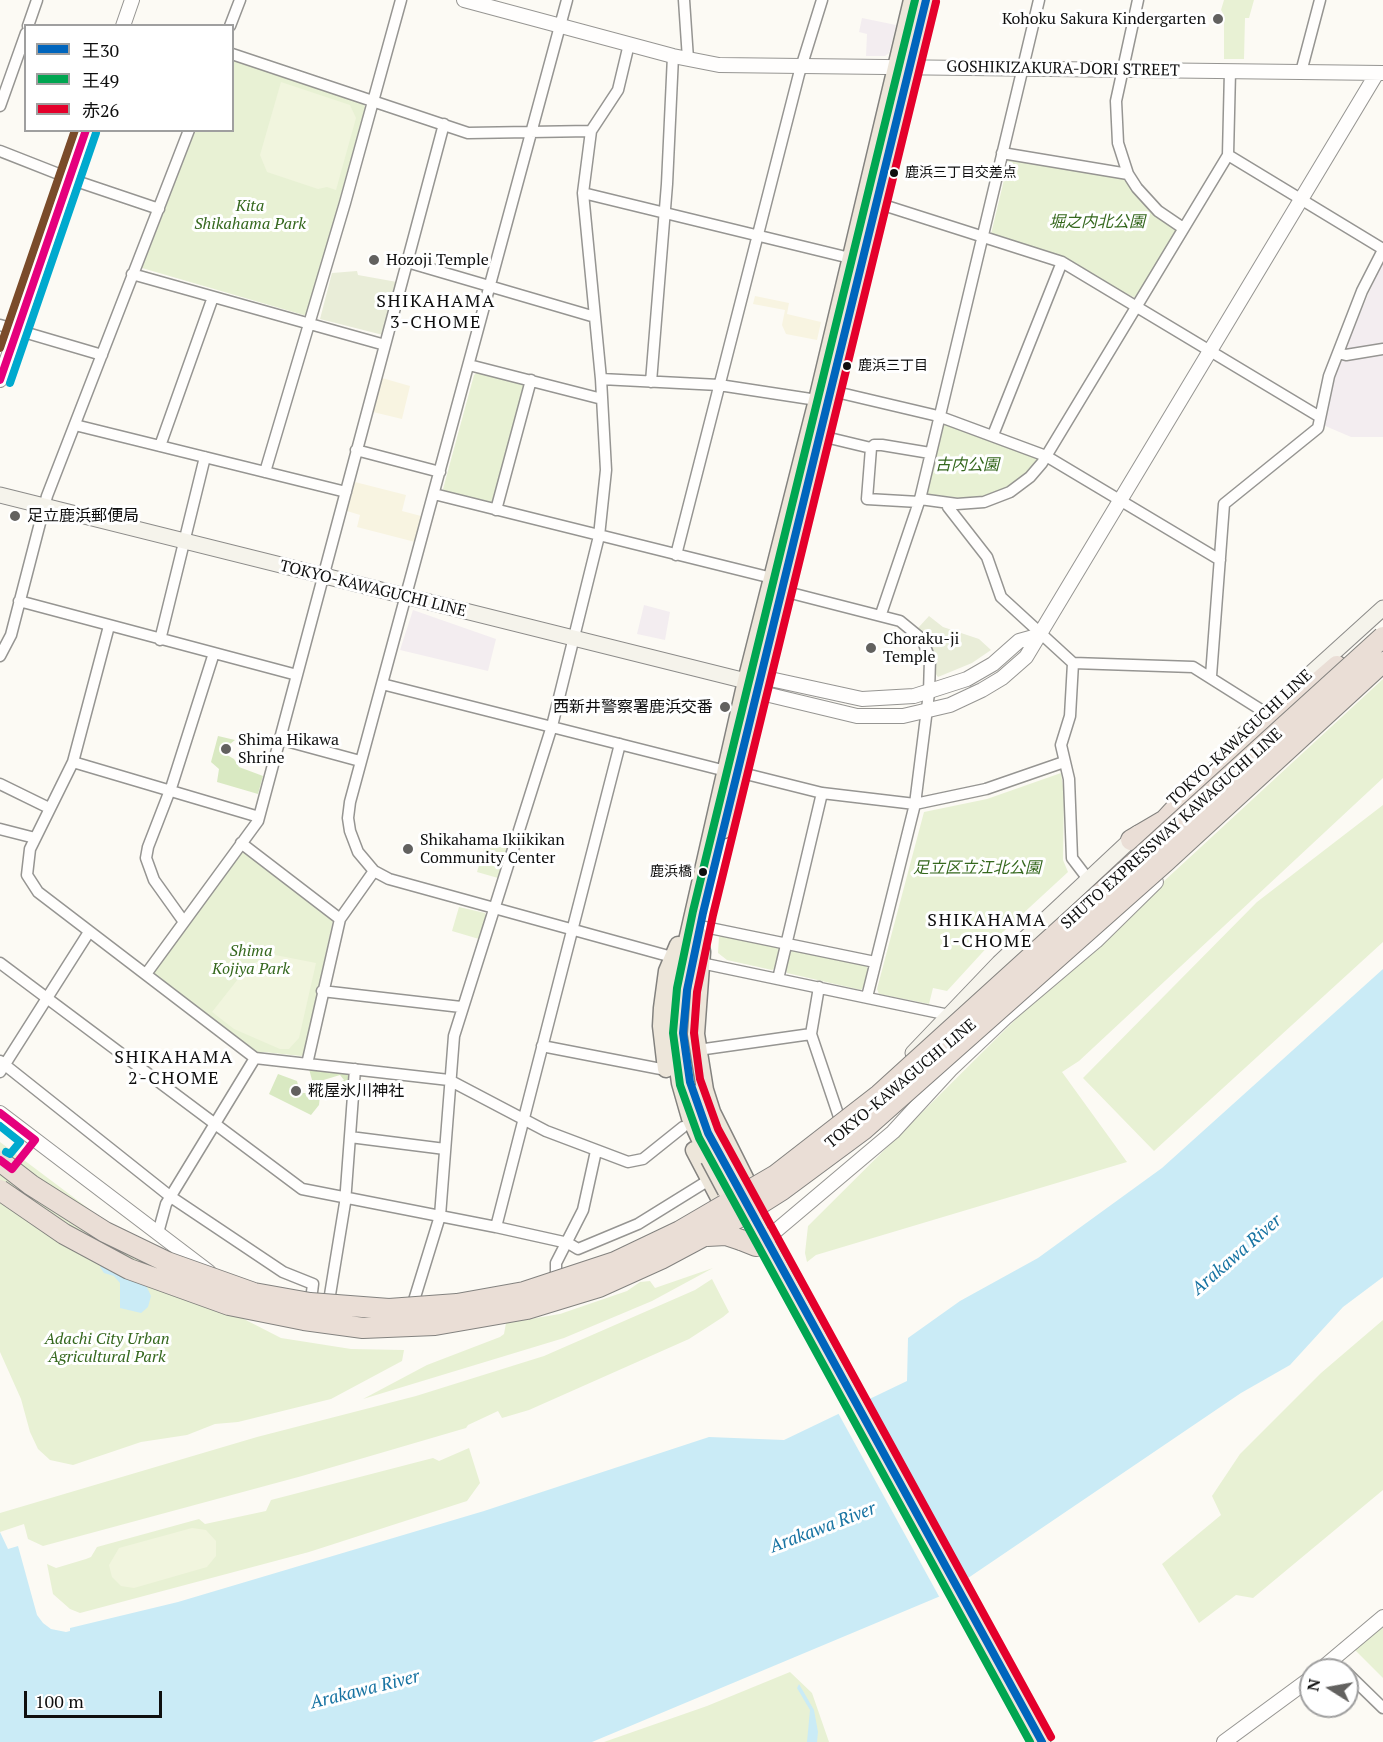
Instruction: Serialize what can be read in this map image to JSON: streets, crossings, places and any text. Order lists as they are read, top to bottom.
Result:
{
  "streets": {
    "highway": ["SHUTO EXPRESSWAY KAWAGUCHI LINE"],
    "main road": ["TOKYO-KAWAGUCHI LINE"],
    "street": ["GOSHIKIZAKURA-DORI STREET"]
  },
  "districts": ["SHIKAHAMA 3-CHOME", "SHIKAHAMA 1-CHOME", "SHIKAHAMA 2-CHOME"],
  "water": ["Arakawa River"],
  "parks": [
    "Kita Shikahama Park",
    "堀之内北公園",
    "古内公園",
    "足立区立江北公園",
    "Shima Kojiya Park",
    "Adachi City Urban Agricultural Park"
  ],
  "places": [
    "Kohoku Sakura Kindergarten",
    "鹿浜三丁目交差点",
    "Hozoji Temple",
    "鹿浜三丁目",
    "足立鹿浜郵便局",
    "Choraku-ji Temple",
    "西新井警察署鹿浜交番",
    "Shima Hikawa Shrine",
    "Shikahama Ikiikikan Community Center",
    "鹿浜橋",
    "糀屋氷川神社"
  ],
  "lines": ["transit line 王30", "transit line 王49", "transit line 赤26"],
  "legend": ["王30", "王49", "赤26"],
  "scale_bar": "100 m",
  "north": "left"
}
